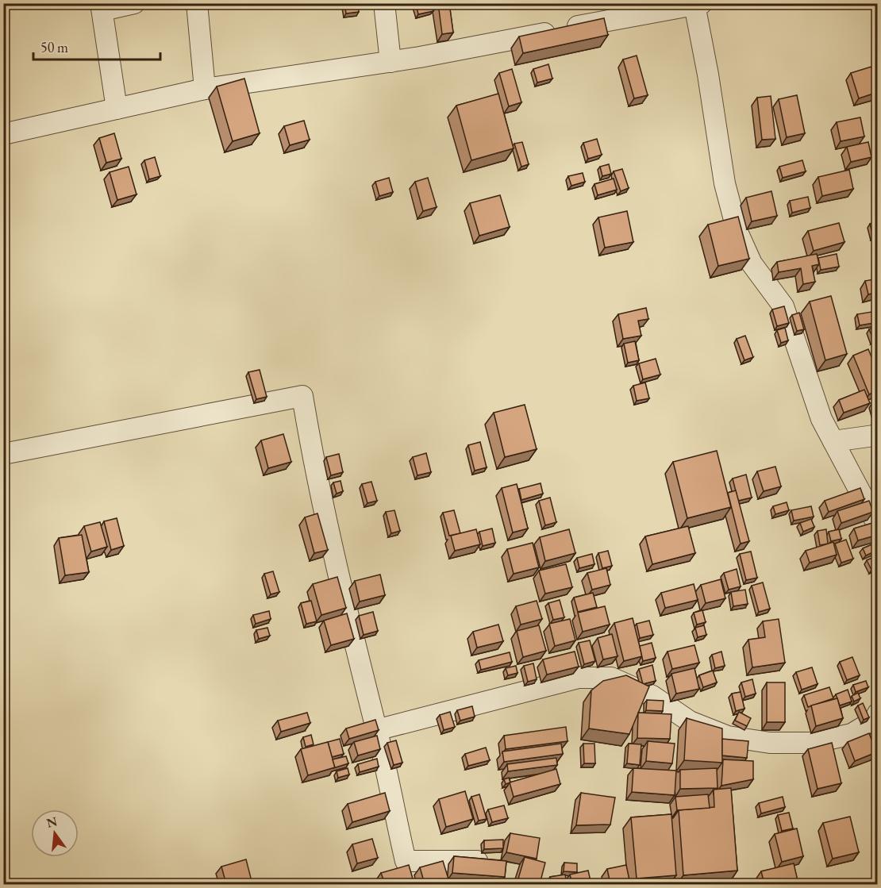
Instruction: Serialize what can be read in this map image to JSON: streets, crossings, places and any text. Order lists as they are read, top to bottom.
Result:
{
  "scale_bar": "50 m",
  "north": "top"
}
